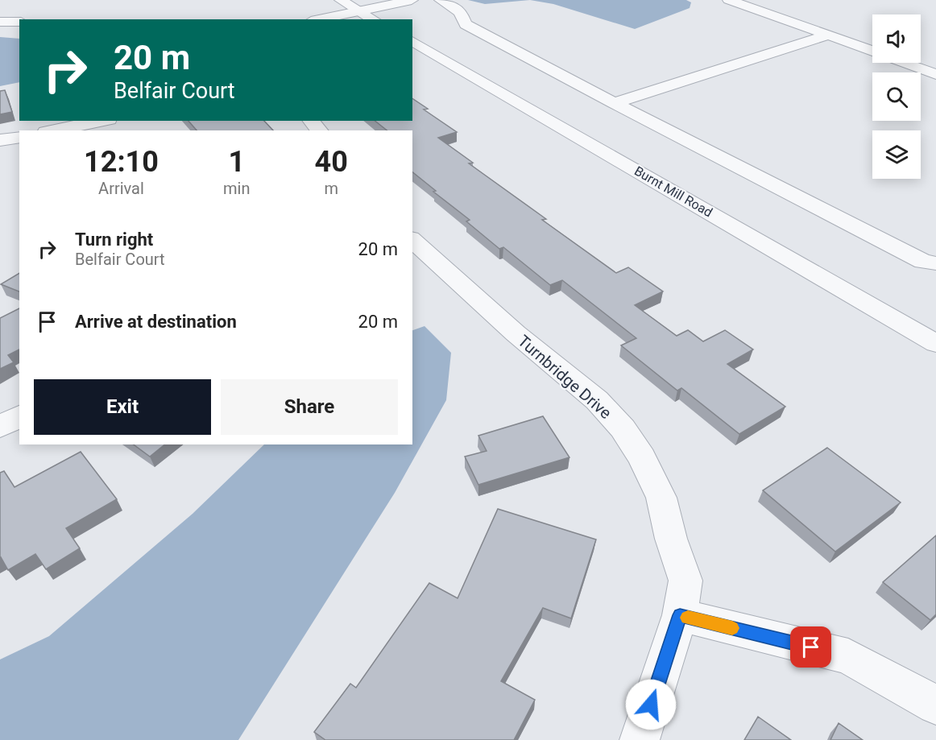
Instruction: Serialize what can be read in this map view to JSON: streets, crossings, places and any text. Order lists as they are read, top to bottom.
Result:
{
  "streets": {
    "street": ["Burnt Mill Road", "Turnbridge Drive"]
  },
  "page": {
    "turn": ["20 m", "Belfair Court"],
    "eta": [
      "12:10",
      "Arrival",
      "1",
      "min",
      "40",
      "m"
    ],
    "list": [
      {
        "name": "Turn right",
        "note": "Belfair Court",
        "value": "20 m"
      },
      {
        "name": "Arrive at destination",
        "value": "20 m"
      }
    ],
    "buttons": ["Exit", "Share"]
  }
}
